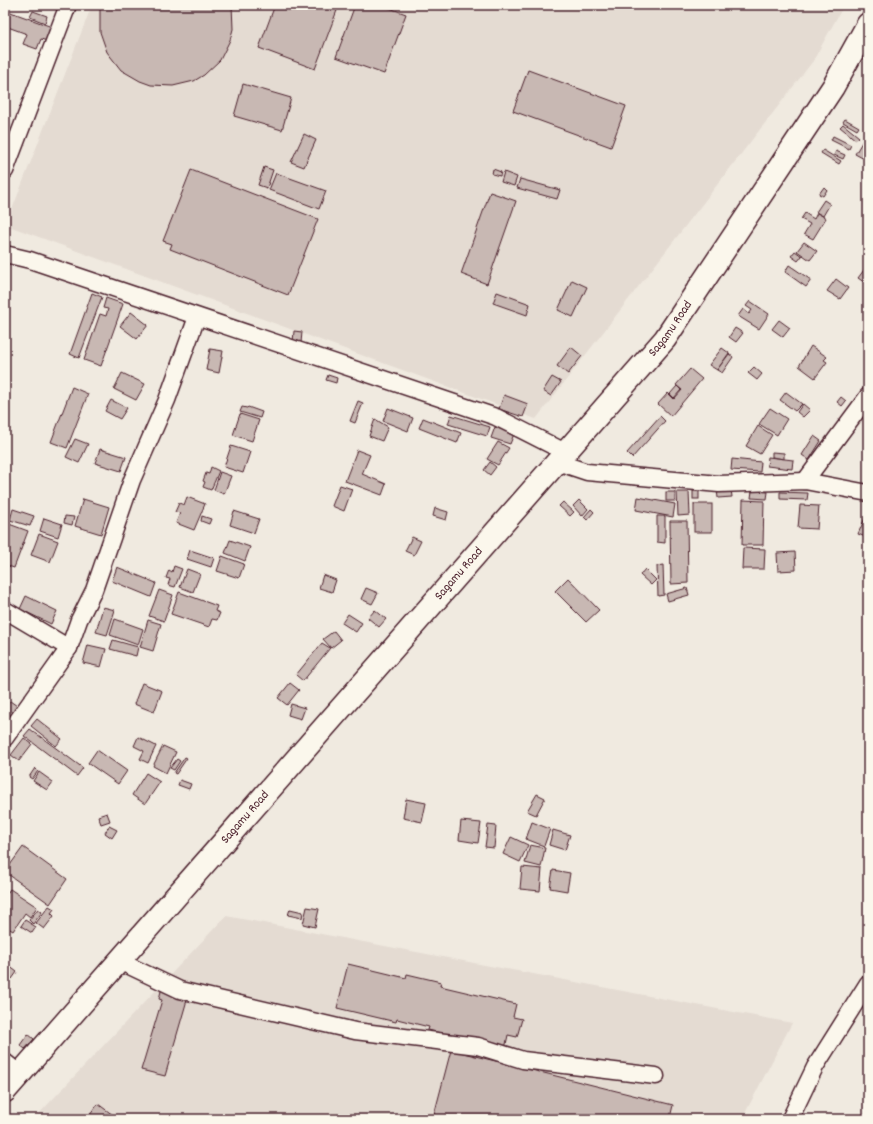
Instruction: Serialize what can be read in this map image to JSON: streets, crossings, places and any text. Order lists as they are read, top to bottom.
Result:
{
  "streets": {
    "highway": ["Sagamu Road"]
  }
}
